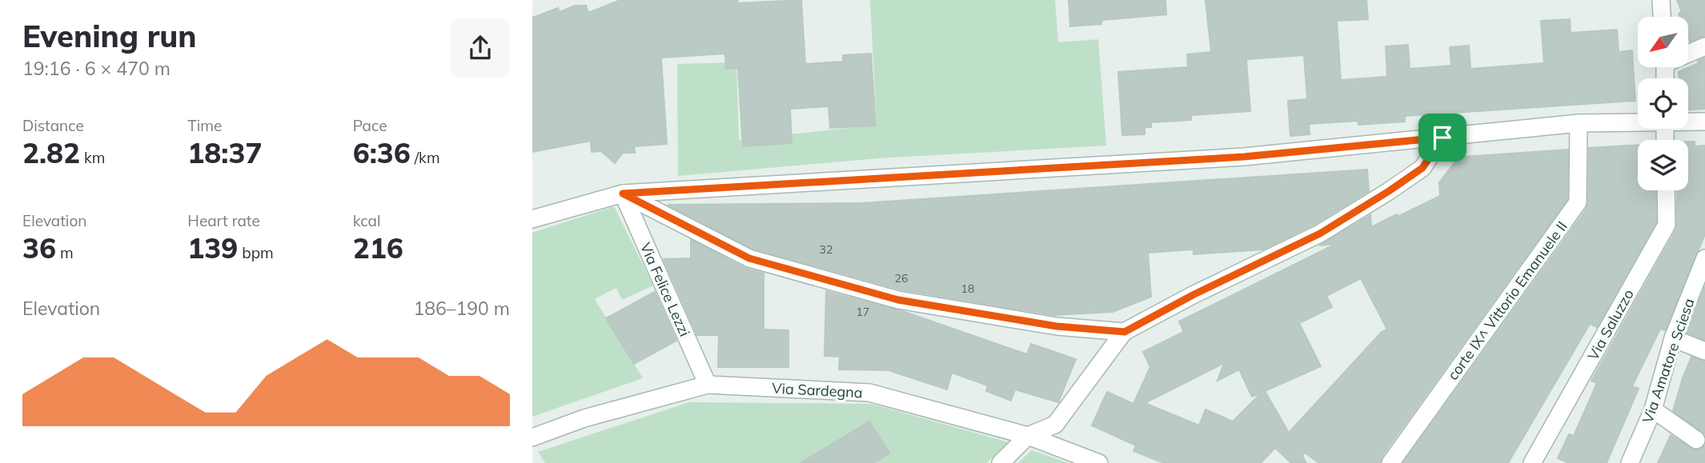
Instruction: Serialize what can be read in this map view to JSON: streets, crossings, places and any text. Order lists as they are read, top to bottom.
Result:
{
  "streets": {
    "street": [
      "Via Felice Lezzi",
      "corte IX^ Vittorio Emanuele II",
      "Via Saluzzo",
      "Via Amatore Sciesa",
      "Via Sardegna"
    ]
  },
  "crossings": [
    ["Via Felice Lezzi", "Via Sardegna"]
  ],
  "house_numbers": [
    "32",
    "26",
    "18",
    "17"
  ],
  "north": "bottom left",
  "page": {
    "heading": ["Evening run", "19:16 · 6 × 470 m"],
    "stats": [
      ["Distance", "2.82 km"],
      ["Time", "18:37"],
      ["Pace", "6:36 /km"],
      ["Elevation", "36 m"],
      ["Heart rate", "139 bpm"],
      ["kcal", "216"]
    ],
    "chart": ["Elevation", "186–190 m"]
  }
}
